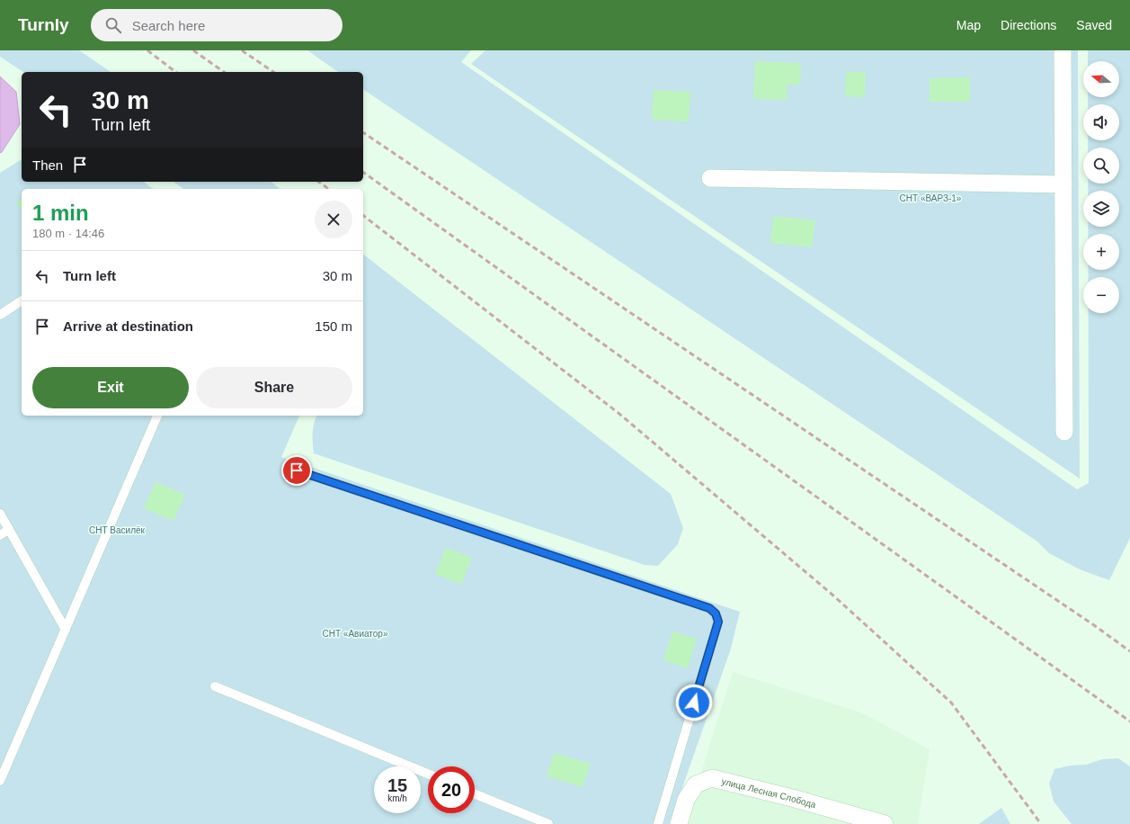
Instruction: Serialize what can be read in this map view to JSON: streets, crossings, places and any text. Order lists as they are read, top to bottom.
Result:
{
  "streets": {
    "street": ["улица Лесная Слобода"]
  },
  "parks": ["СНТ «ВАРЗ-1»", "СНТ Василёк", "СНТ «Авиатор»"],
  "north": "left",
  "page": {
    "header": "Turnly",
    "search": "Search here",
    "nav": ["Map", "Directions", "Saved"],
    "map_buttons": ["+", "−"],
    "turn": ["30 m", "Turn left"],
    "then": "Then",
    "heading": ["1 min", "180 m · 14:46"],
    "list": [
      {
        "name": "Turn left",
        "value": "30 m"
      },
      {
        "name": "Arrive at destination",
        "value": "150 m"
      }
    ],
    "buttons": ["Exit", "Share"],
    "speed": "15 km/h",
    "limit": "20"
  }
}
